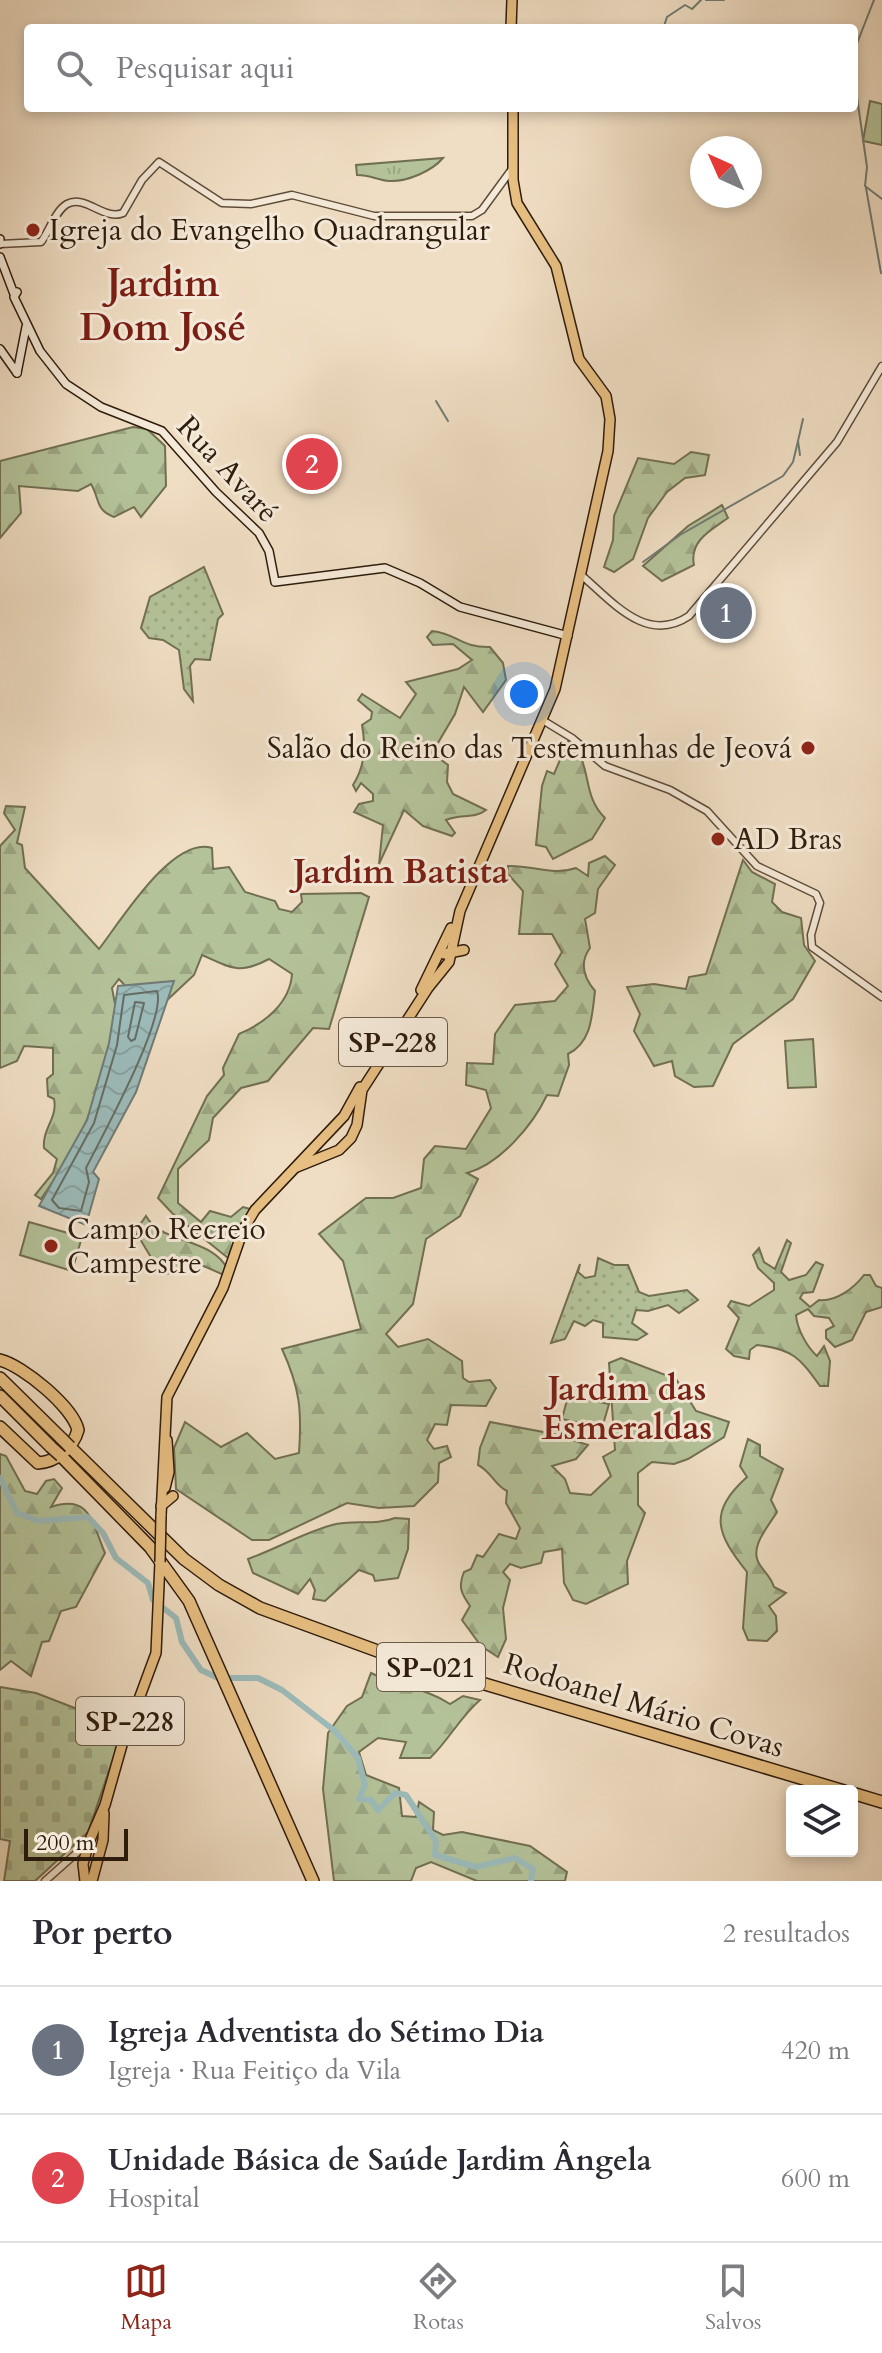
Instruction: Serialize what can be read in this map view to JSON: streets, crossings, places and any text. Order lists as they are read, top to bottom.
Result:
{
  "streets": {
    "highway": ["SP-021", "Rodoanel Mário Covas"],
    "main road": ["Rua Avaré", "SP-228"]
  },
  "crossings": [
    ["Rua Avaré", "SP-228"]
  ],
  "districts": ["Jardim Dom José", "Jardim Batista", "Jardim das Esmeraldas"],
  "places": [
    "Igreja do Evangelho Quadrangular",
    "Salão do Reino das Testemunhas de Jeová",
    "AD Bras",
    "Campo Recreio Campestre"
  ],
  "scale_bar": "200 m",
  "north": "top left",
  "page": {
    "search": "Pesquisar aqui",
    "pins": ["2", "1"],
    "scale": "200 m",
    "heading": ["Por perto", "2 resultados"],
    "list": [
      {
        "mark": "1",
        "name": "Igreja Adventista do Sétimo Dia",
        "note": "Igreja · Rua Feitiço da Vila",
        "value": "420 m"
      },
      {
        "mark": "2",
        "name": "Unidade Básica de Saúde Jardim Ângela",
        "note": "Hospital",
        "value": "600 m"
      }
    ],
    "nav": ["Mapa", "Rotas", "Salvos"]
  }
}
